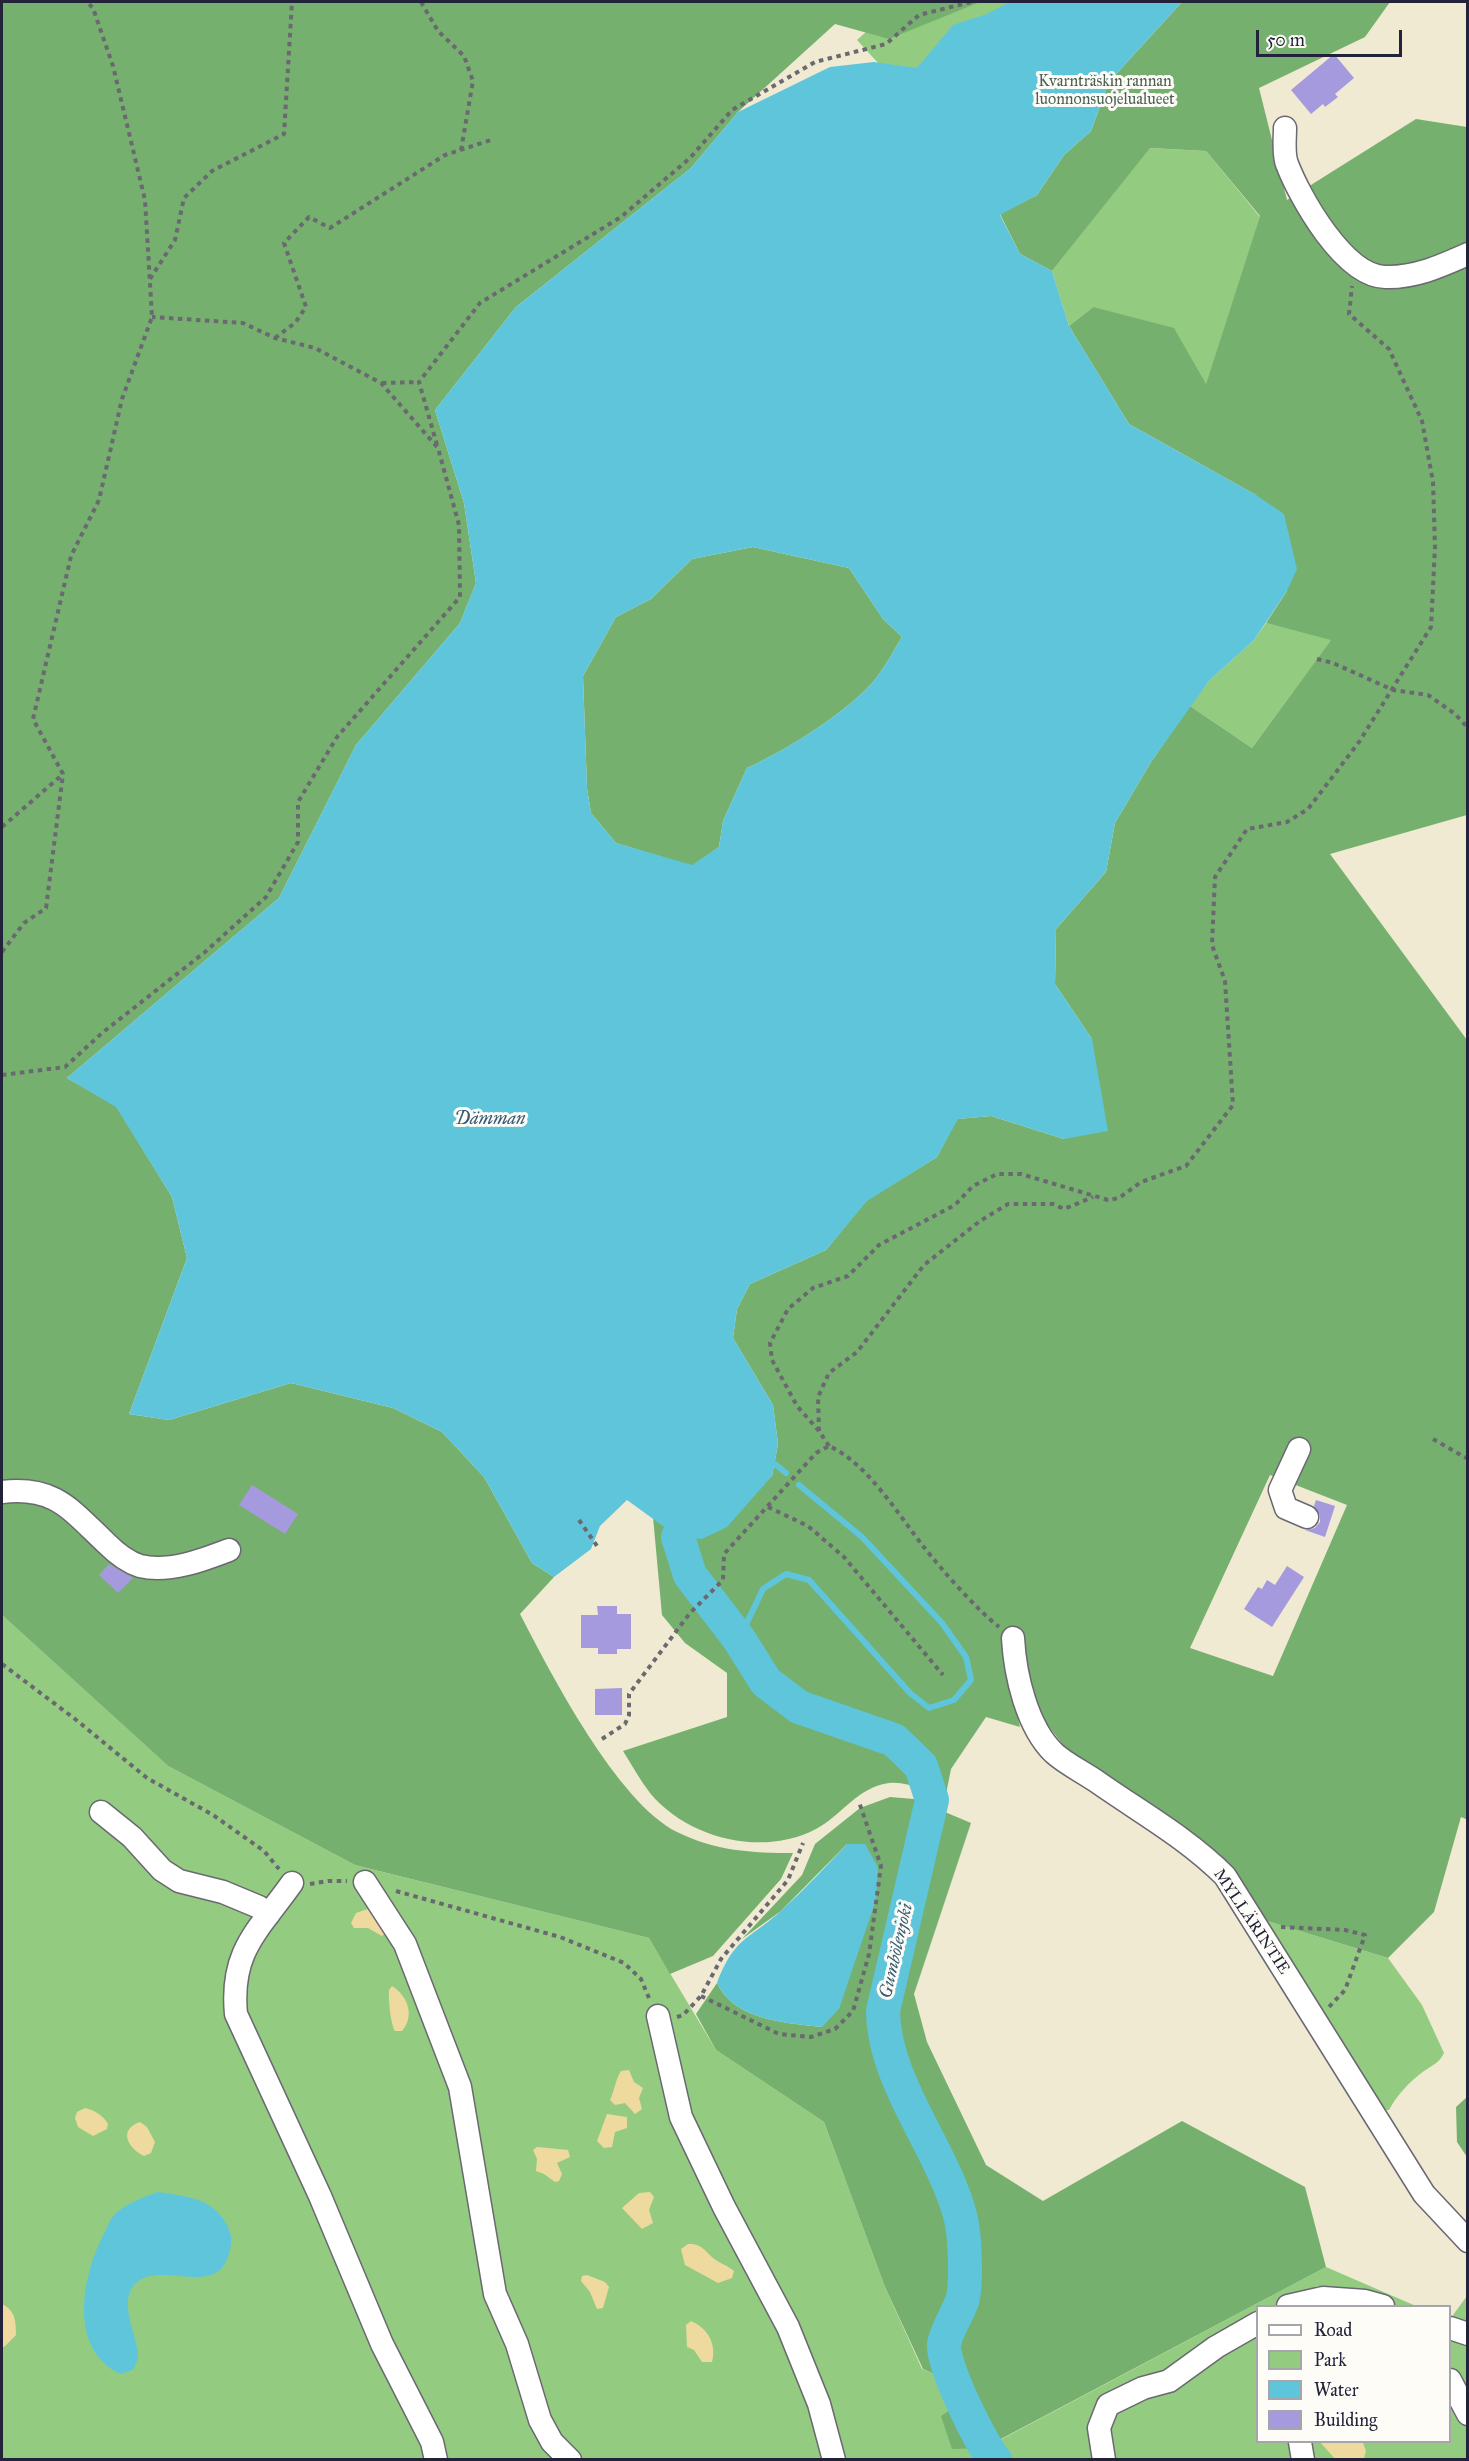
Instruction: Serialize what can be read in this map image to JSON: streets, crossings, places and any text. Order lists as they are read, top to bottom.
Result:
{
  "streets": {
    "street": ["MYLLÄRINTIE"]
  },
  "water": ["Dämman", "Gumbölenjoki"],
  "parks": ["Kvarnträskin rannan luonnonsuojelualueet"],
  "legend": [
    "Road",
    "Park",
    "Water",
    "Building"
  ],
  "scale_bar": "50 m"
}
